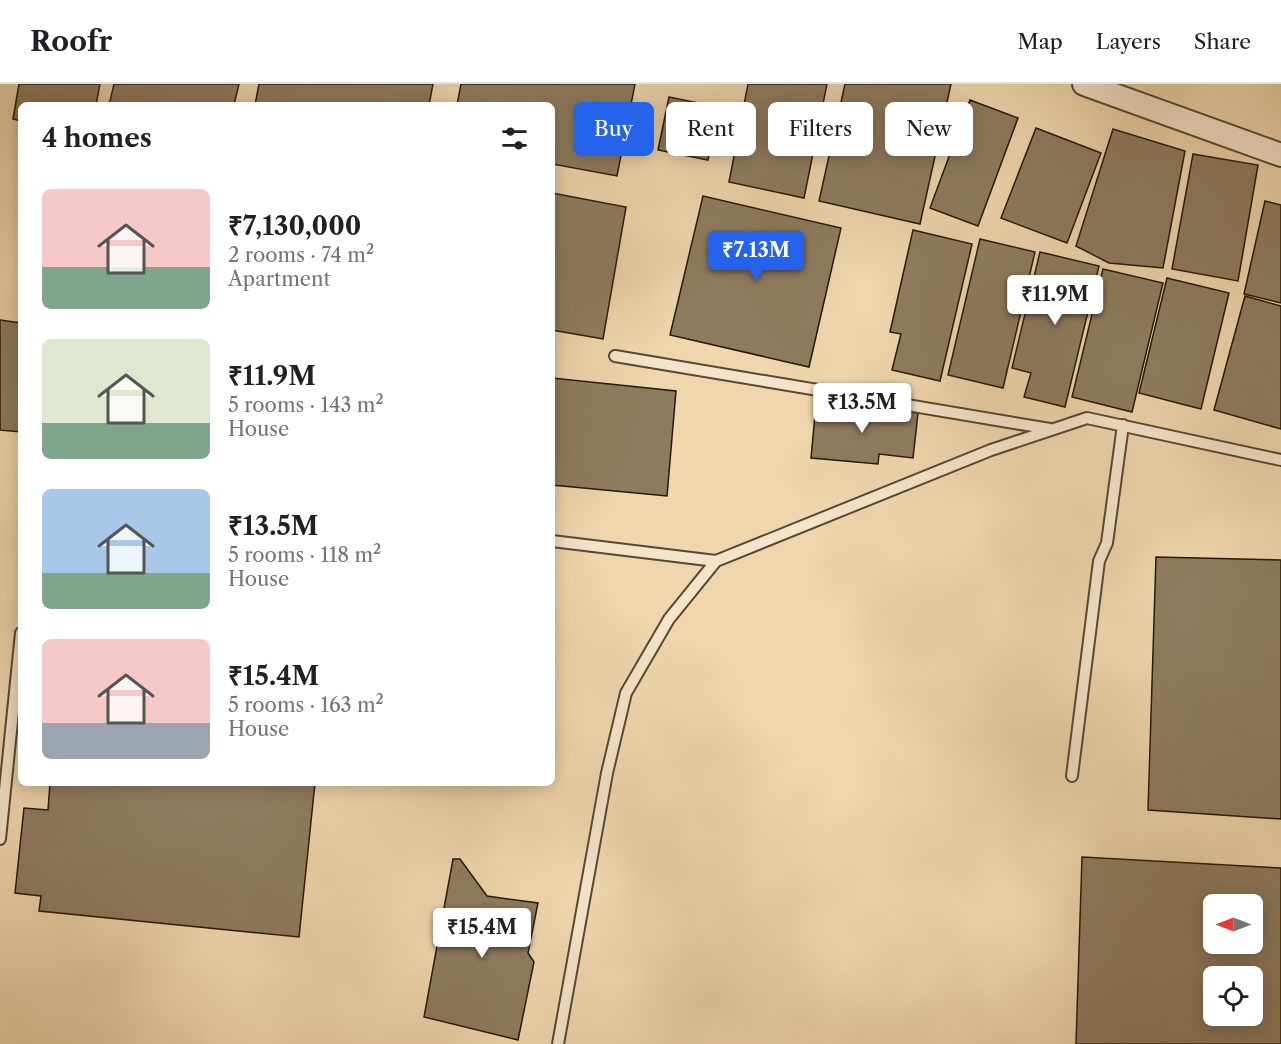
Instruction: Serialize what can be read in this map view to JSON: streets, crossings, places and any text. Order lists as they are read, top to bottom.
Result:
{
  "north": "left",
  "page": {
    "header": "Roofr",
    "nav": ["Map", "Layers", "Share"],
    "chip": [
      "Buy",
      "Rent",
      "Filters",
      "New"
    ],
    "heading": "4 homes",
    "list": [
      {
        "name": "₹7,130,000",
        "note": "2 rooms · 74 m² · Apartment"
      },
      {
        "name": "₹11.9M",
        "note": "5 rooms · 143 m² · House"
      },
      {
        "name": "₹13.5M",
        "note": "5 rooms · 118 m² · House"
      },
      {
        "name": "₹15.4M",
        "note": "5 rooms · 163 m² · House"
      }
    ],
    "price": [
      "₹7.13M",
      "₹11.9M",
      "₹13.5M",
      "₹15.4M"
    ]
  }
}
